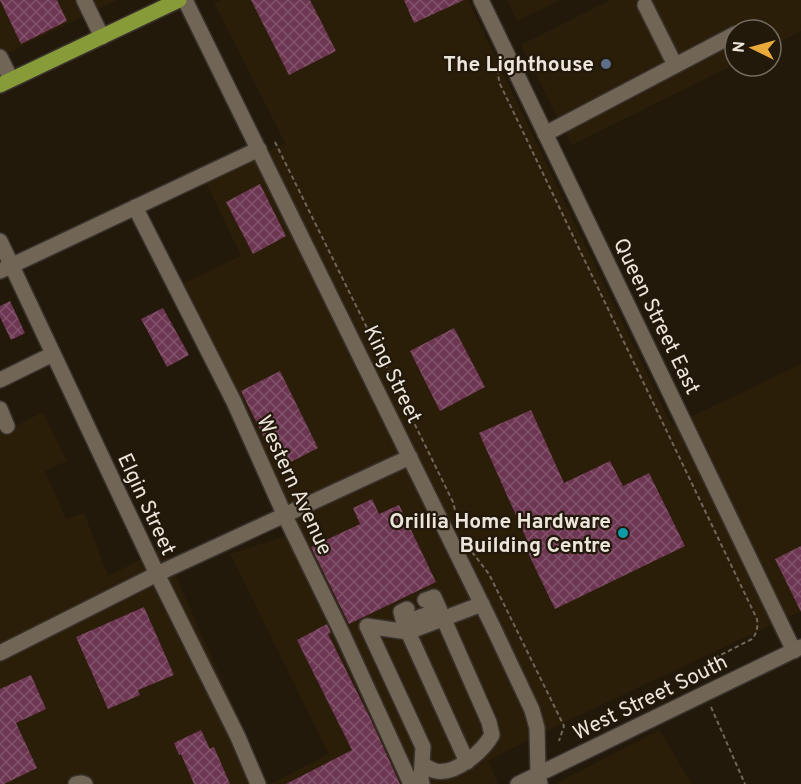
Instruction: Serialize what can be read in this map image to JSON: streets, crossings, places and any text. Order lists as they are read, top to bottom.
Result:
{
  "streets": {
    "street": [
      "Queen Street East",
      "King Street",
      "Western Avenue",
      "Elgin Street",
      "West Street South"
    ]
  },
  "crossings": [
    ["Queen Street East", "West Street South"],
    ["King Street", "West Street South"]
  ],
  "places": ["The Lighthouse", "Orillia Home Hardware Building Centre"],
  "north": "left"
}
